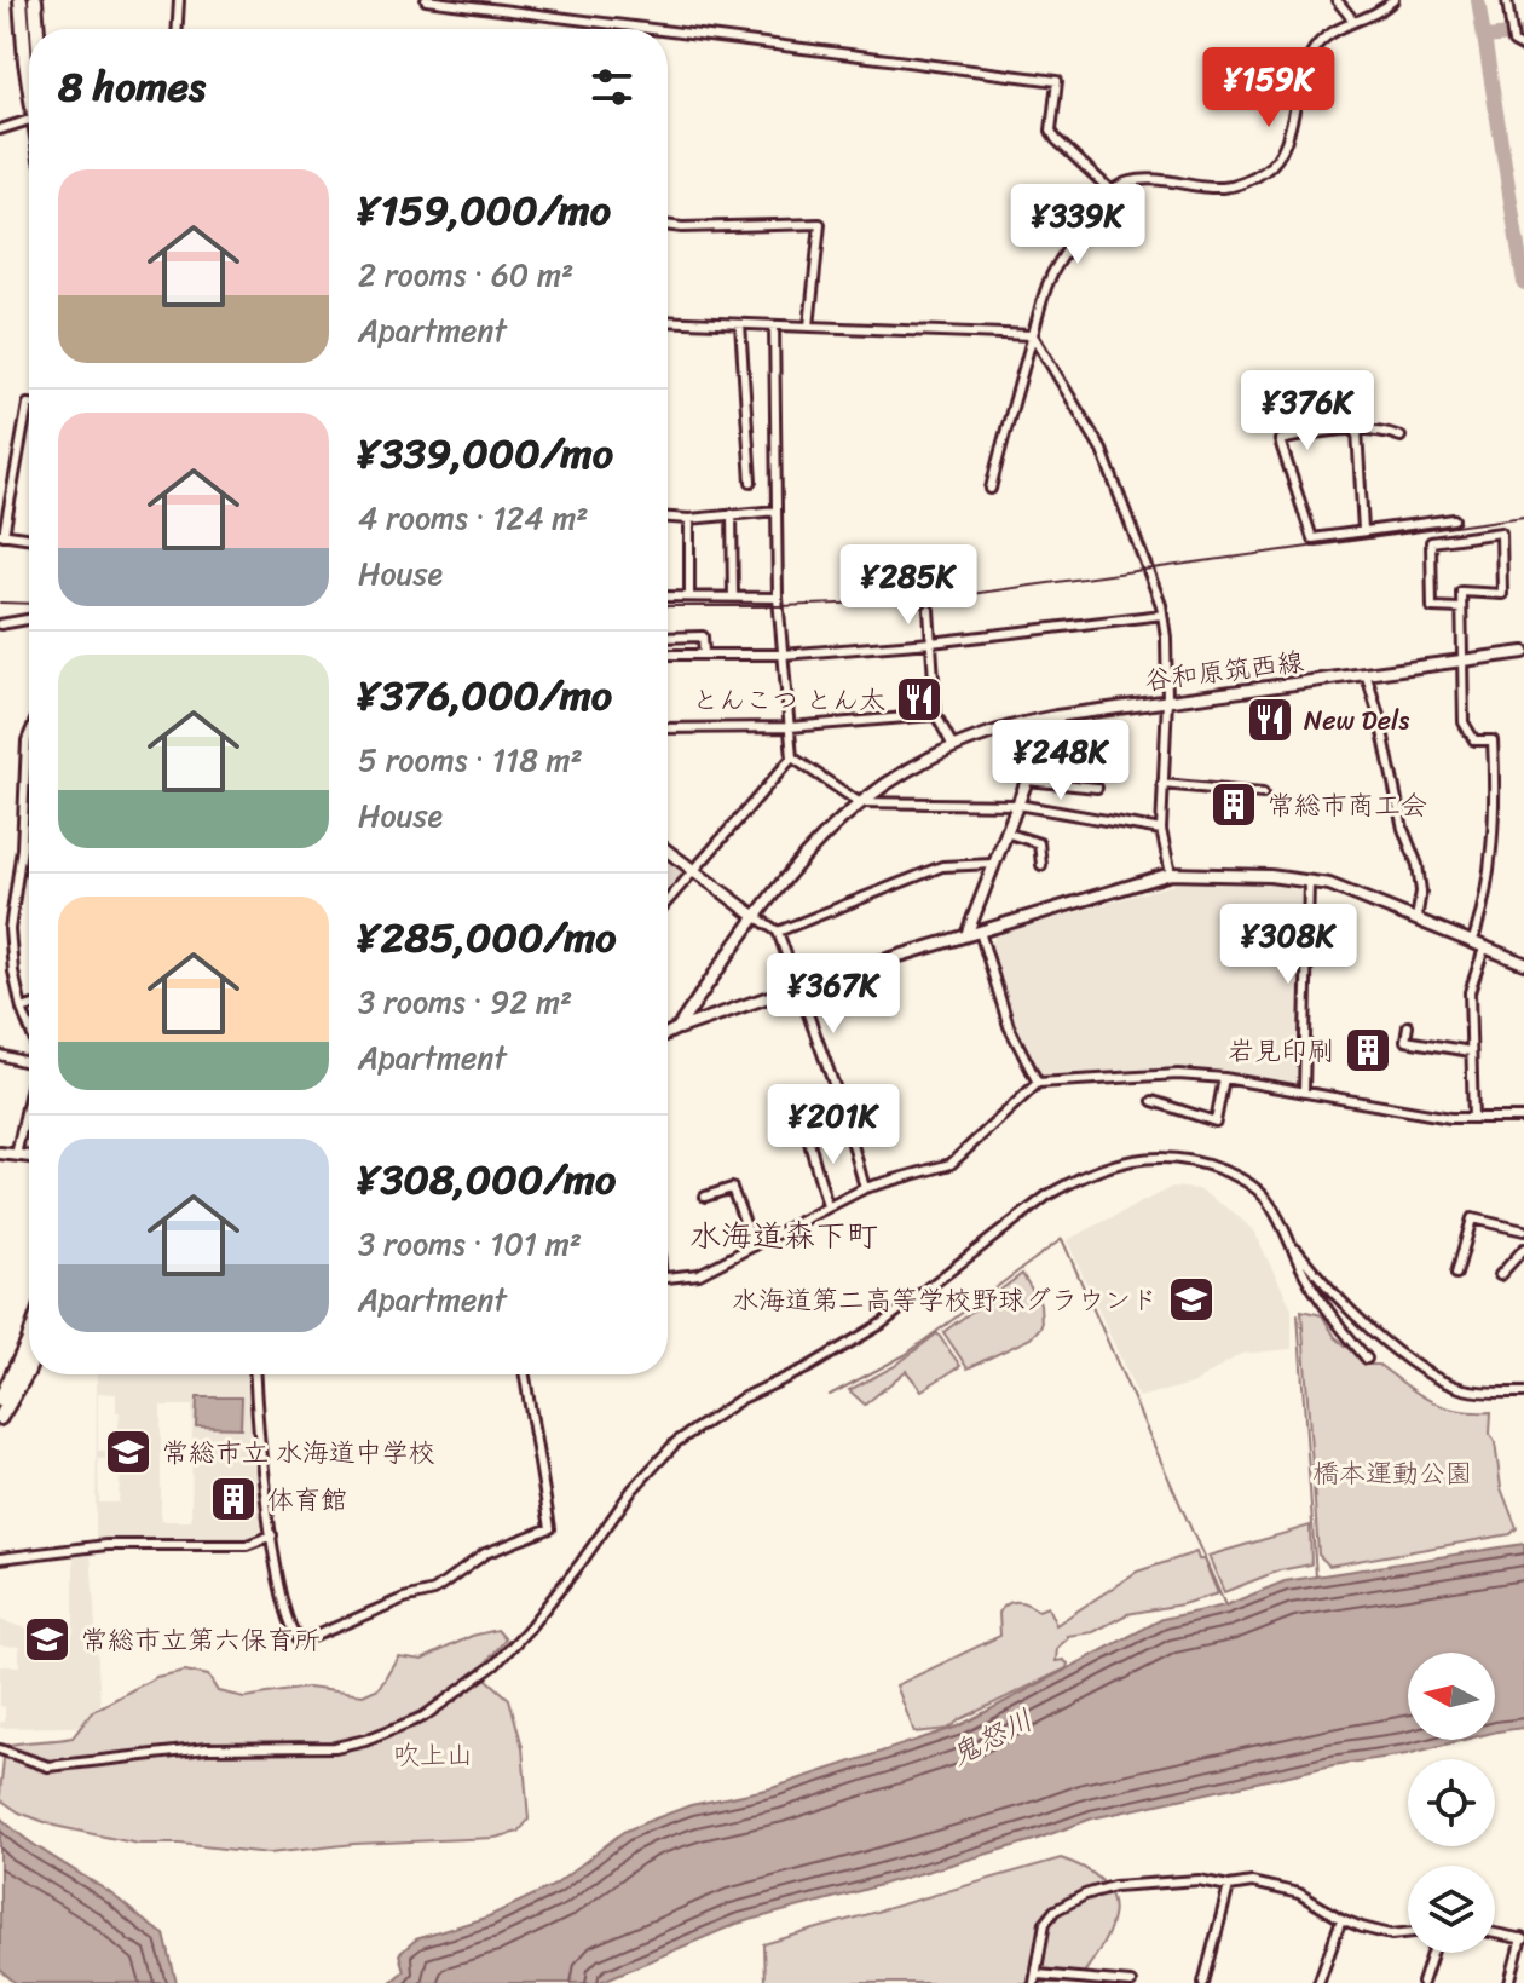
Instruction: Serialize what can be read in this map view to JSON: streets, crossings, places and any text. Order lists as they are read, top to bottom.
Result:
{
  "streets": {
    "street": ["谷和原筑西線"]
  },
  "districts": ["水海道森下町"],
  "water": ["鬼怒川"],
  "parks": ["橋本運動公園", "吹上山"],
  "places": {
    "restaurant": ["とんこつ とん太", "New Dels"],
    "building": ["常総市商工会", "岩見印刷", "体育館"],
    "school or university": ["水海道第二高等学校野球グラウンド", "常総市立 水海道中学校", "常総市立第六保育所"]
  },
  "north": "left",
  "page": {
    "heading": "8 homes",
    "price": [
      "¥159K",
      "¥339K",
      "¥376K",
      "¥285K",
      "¥248K",
      "¥308K",
      "¥367K",
      "¥201K"
    ],
    "list": [
      {
        "name": "¥159,000/mo",
        "note": "2 rooms · 60 m² · Apartment"
      },
      {
        "name": "¥339,000/mo",
        "note": "4 rooms · 124 m² · House"
      },
      {
        "name": "¥376,000/mo",
        "note": "5 rooms · 118 m² · House"
      },
      {
        "name": "¥285,000/mo",
        "note": "3 rooms · 92 m² · Apartment"
      },
      {
        "name": "¥308,000/mo",
        "note": "3 rooms · 101 m² · Apartment"
      }
    ]
  }
}
